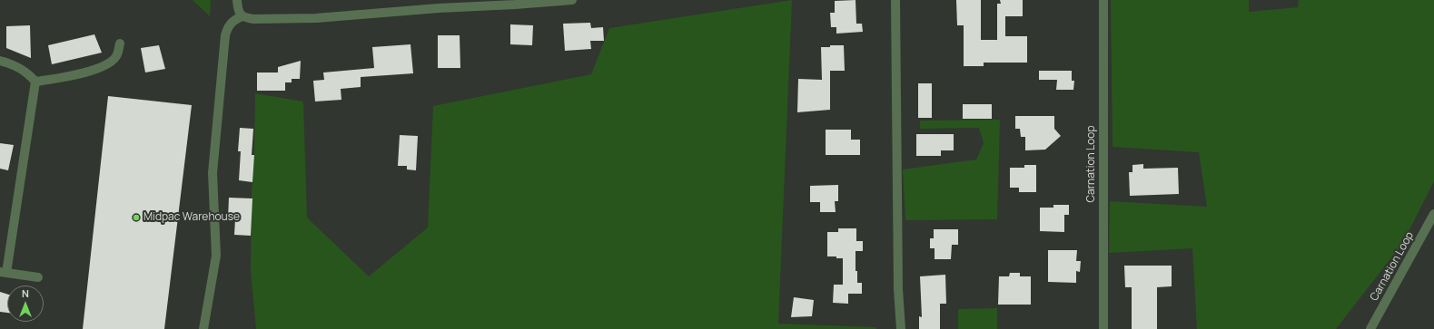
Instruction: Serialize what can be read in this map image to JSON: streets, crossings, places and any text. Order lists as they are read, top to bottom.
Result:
{
  "streets": {
    "street": ["Carnation Loop"]
  },
  "places": ["Midpac Warehouse"],
  "north": "top"
}
